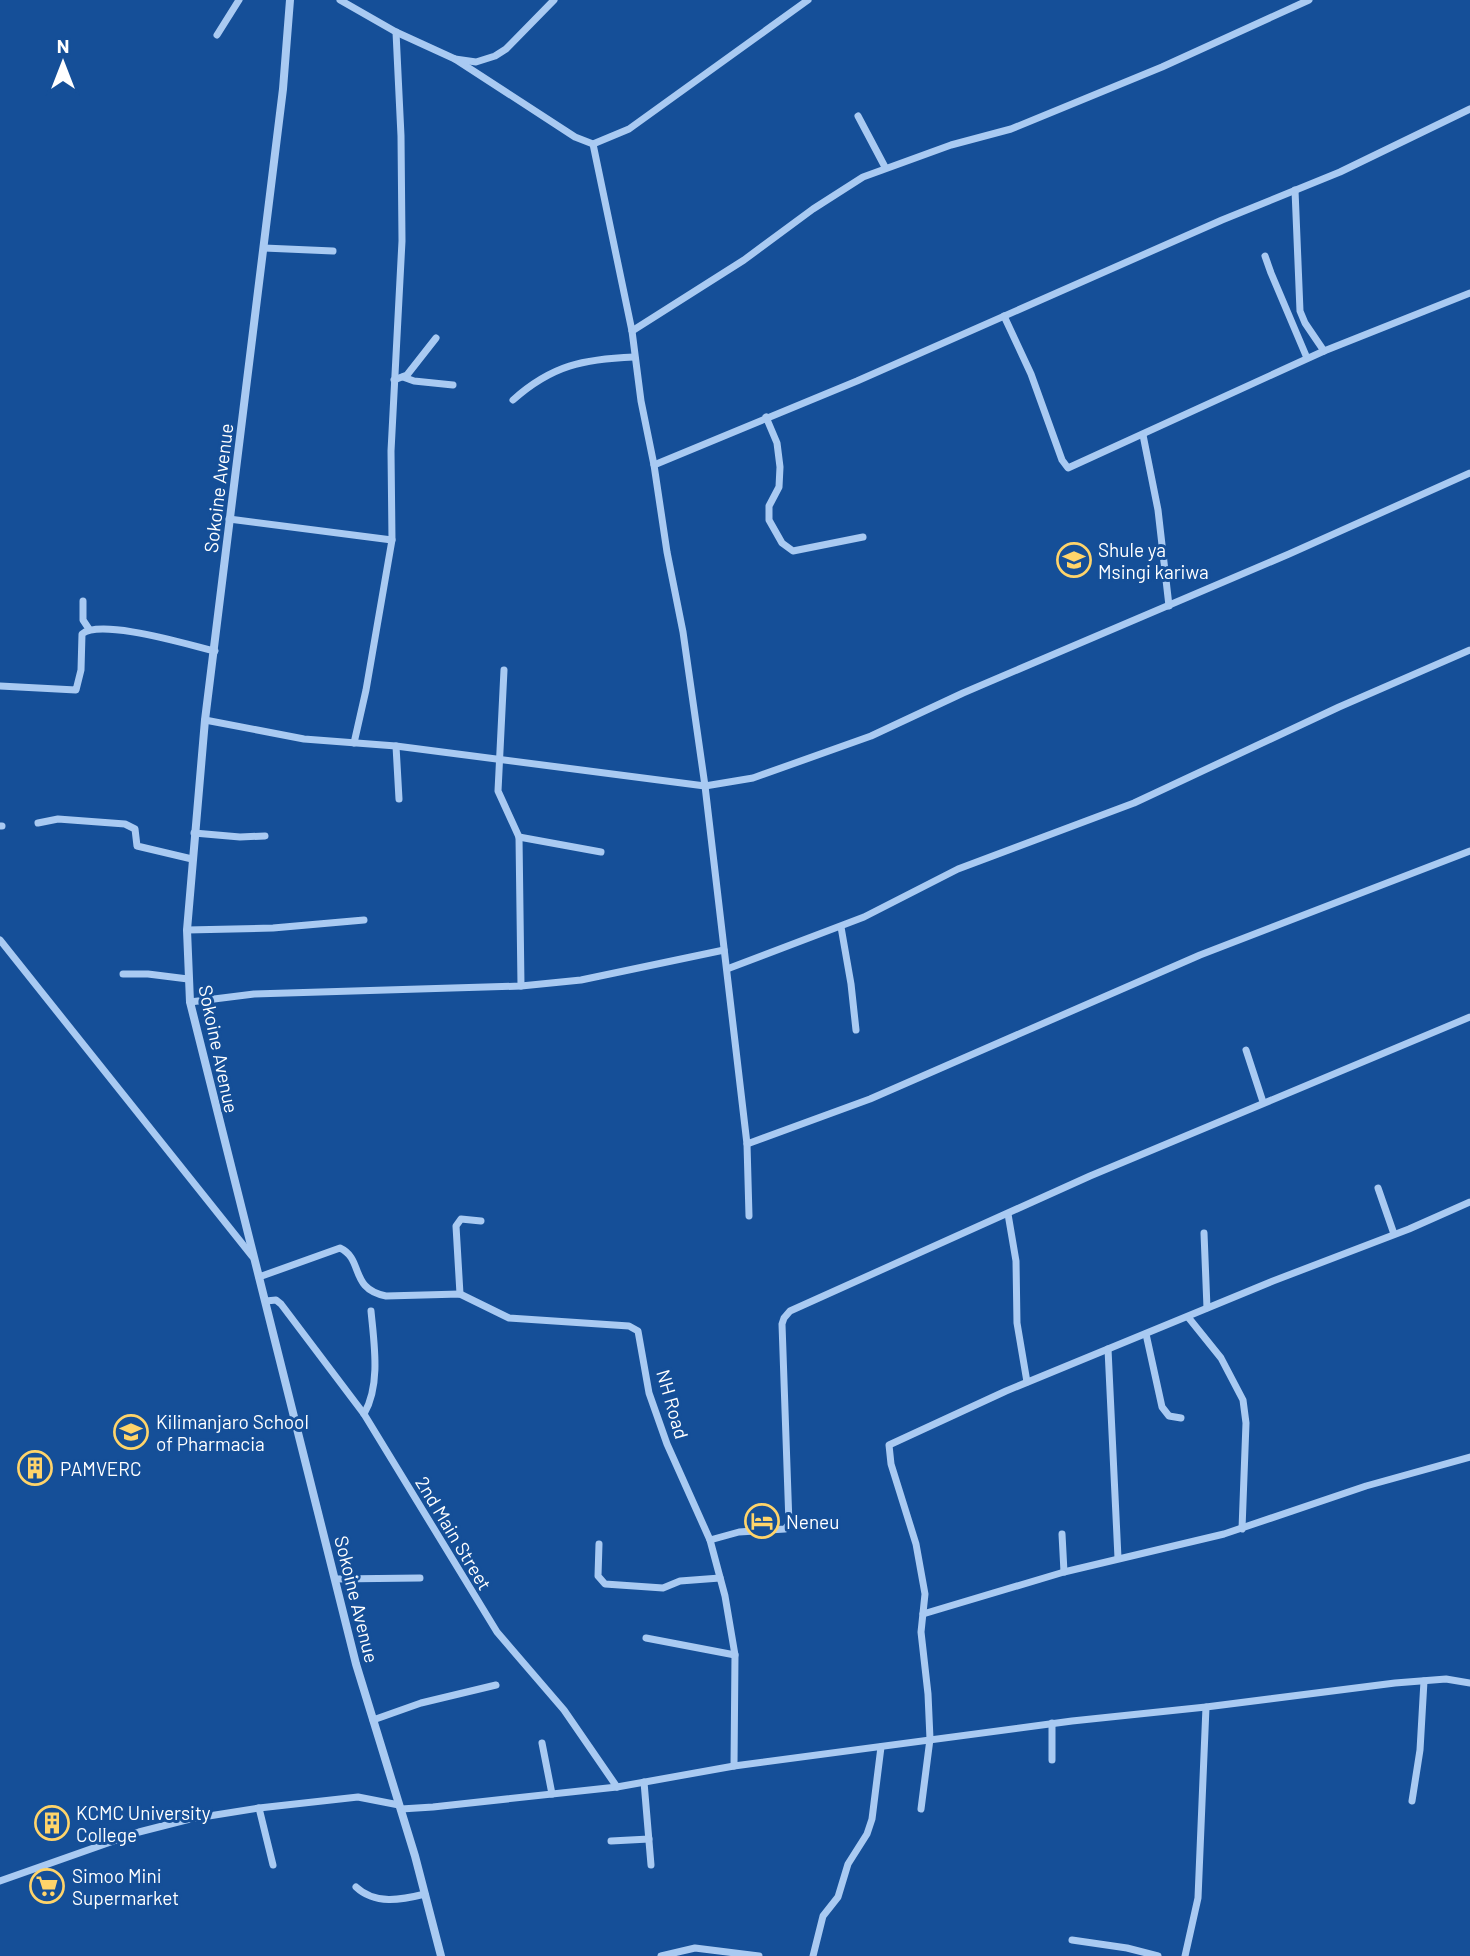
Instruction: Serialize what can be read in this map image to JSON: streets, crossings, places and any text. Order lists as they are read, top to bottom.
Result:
{
  "streets": {
    "street": ["Sokoine Avenue", "NH Road", "2nd Main Street"]
  },
  "crossings": [
    ["Sokoine Avenue", "NH Road"],
    ["Sokoine Avenue", "2nd Main Street"]
  ],
  "places": {
    "school or university": ["Shule ya Msingi kariwa", "Kilimanjaro School of Pharmacia"],
    "building": ["PAMVERC", "KCMC University College"],
    "hotel": ["Neneu"],
    "supermarket": ["Simoo Mini Supermarket"]
  },
  "north": "top"
}
